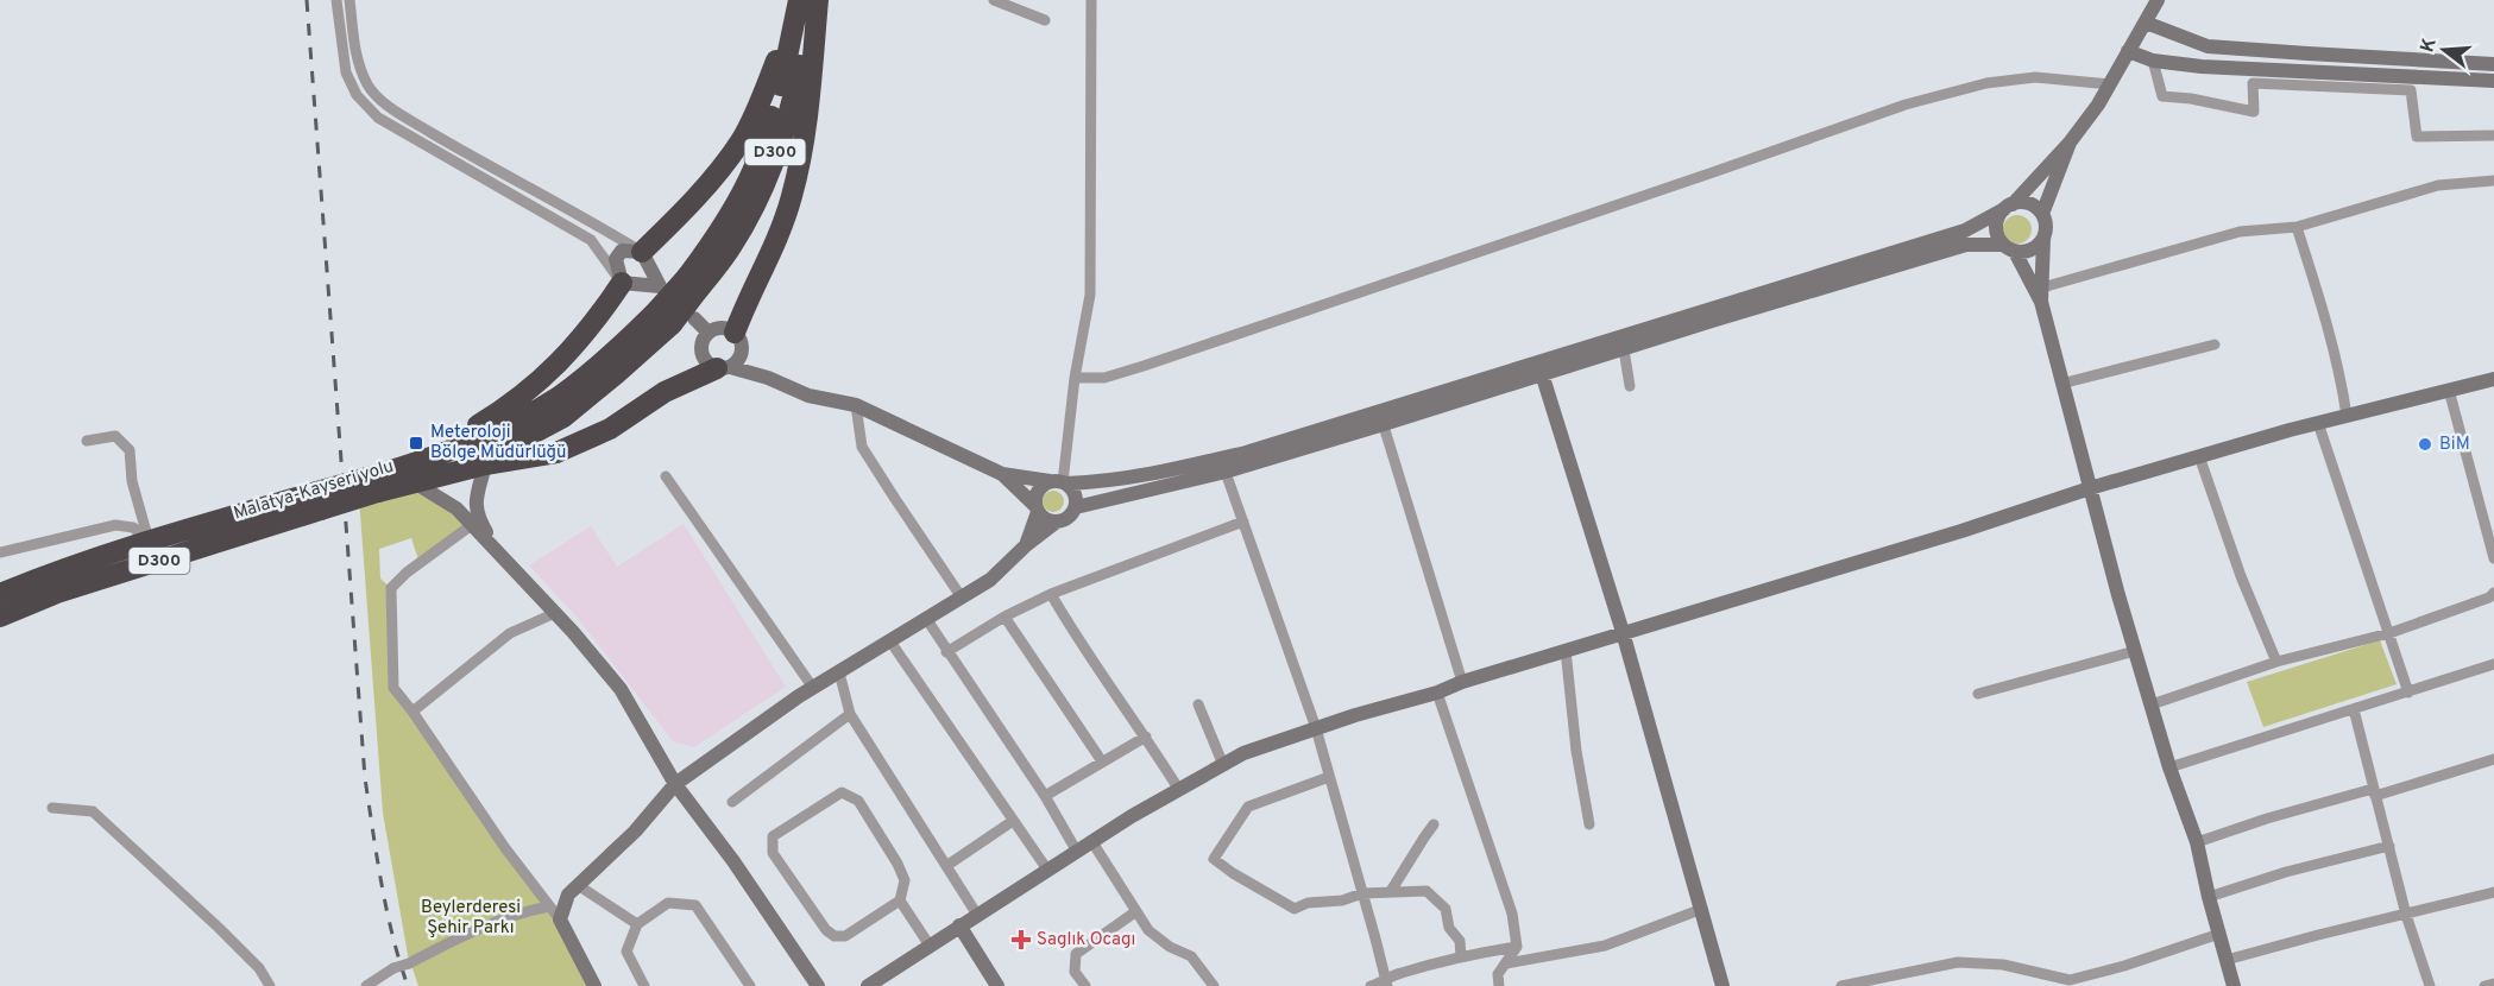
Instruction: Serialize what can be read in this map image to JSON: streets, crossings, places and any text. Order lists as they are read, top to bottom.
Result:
{
  "streets": {
    "highway": ["D300", "Malatya-Kayseri yolu"]
  },
  "crossings": [
    ["D300", "Malatya-Kayseri yolu"]
  ],
  "parks": ["Beylerderesi Şehir Parkı"],
  "places": {
    "transit": ["Meteroloji Bölge Müdürlüğü"],
    "other": ["BiM"],
    "health": ["Saglık Ocagı"]
  },
  "north": "left"
}
